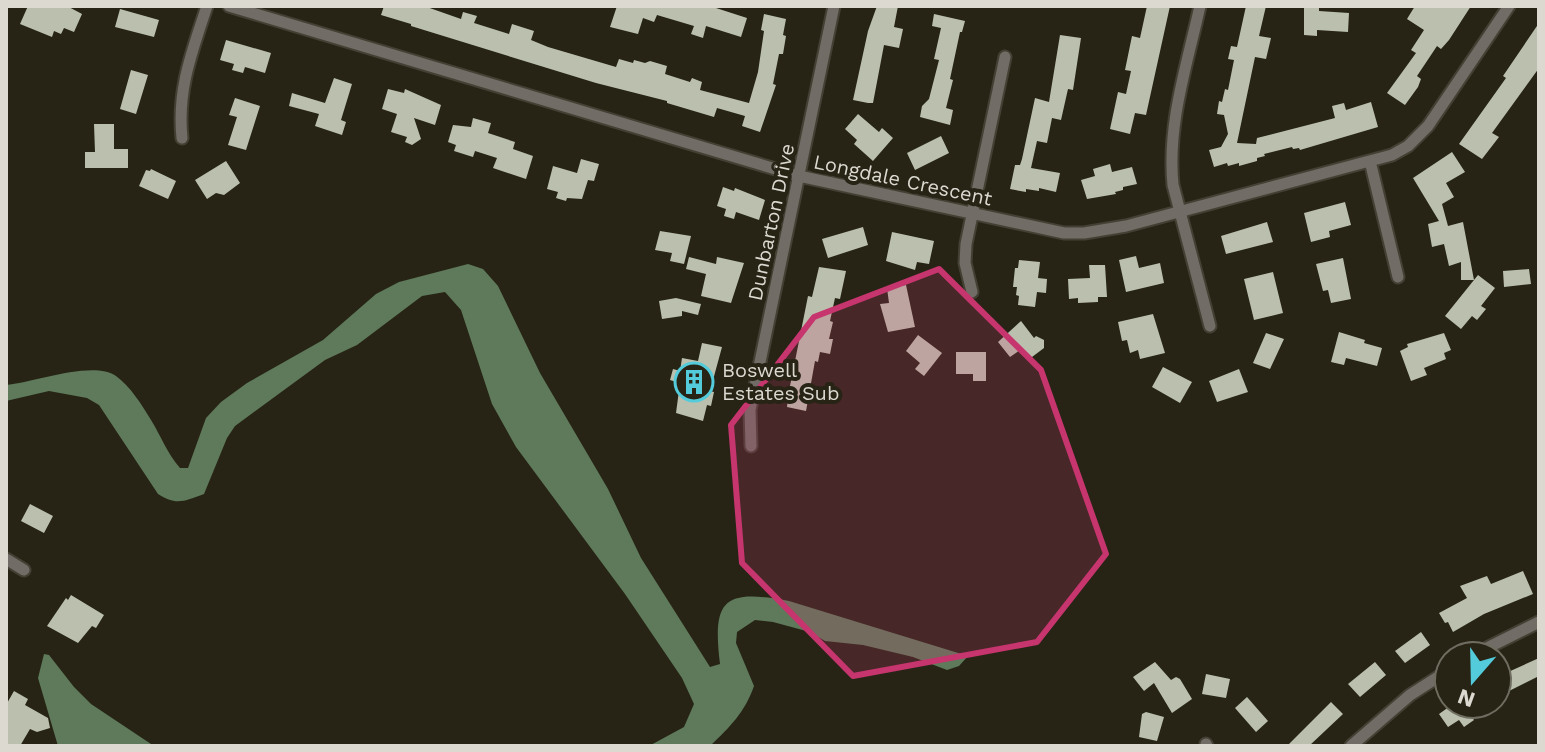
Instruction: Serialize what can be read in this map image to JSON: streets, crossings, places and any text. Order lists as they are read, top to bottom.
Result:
{
  "streets": {
    "street": ["Longdale Crescent", "Dunbarton Drive"]
  },
  "crossings": [
    ["Longdale Crescent", "Dunbarton Drive"]
  ],
  "places": {
    "building": ["Boswell Estates Sub"]
  },
  "north": "bottom"
}
